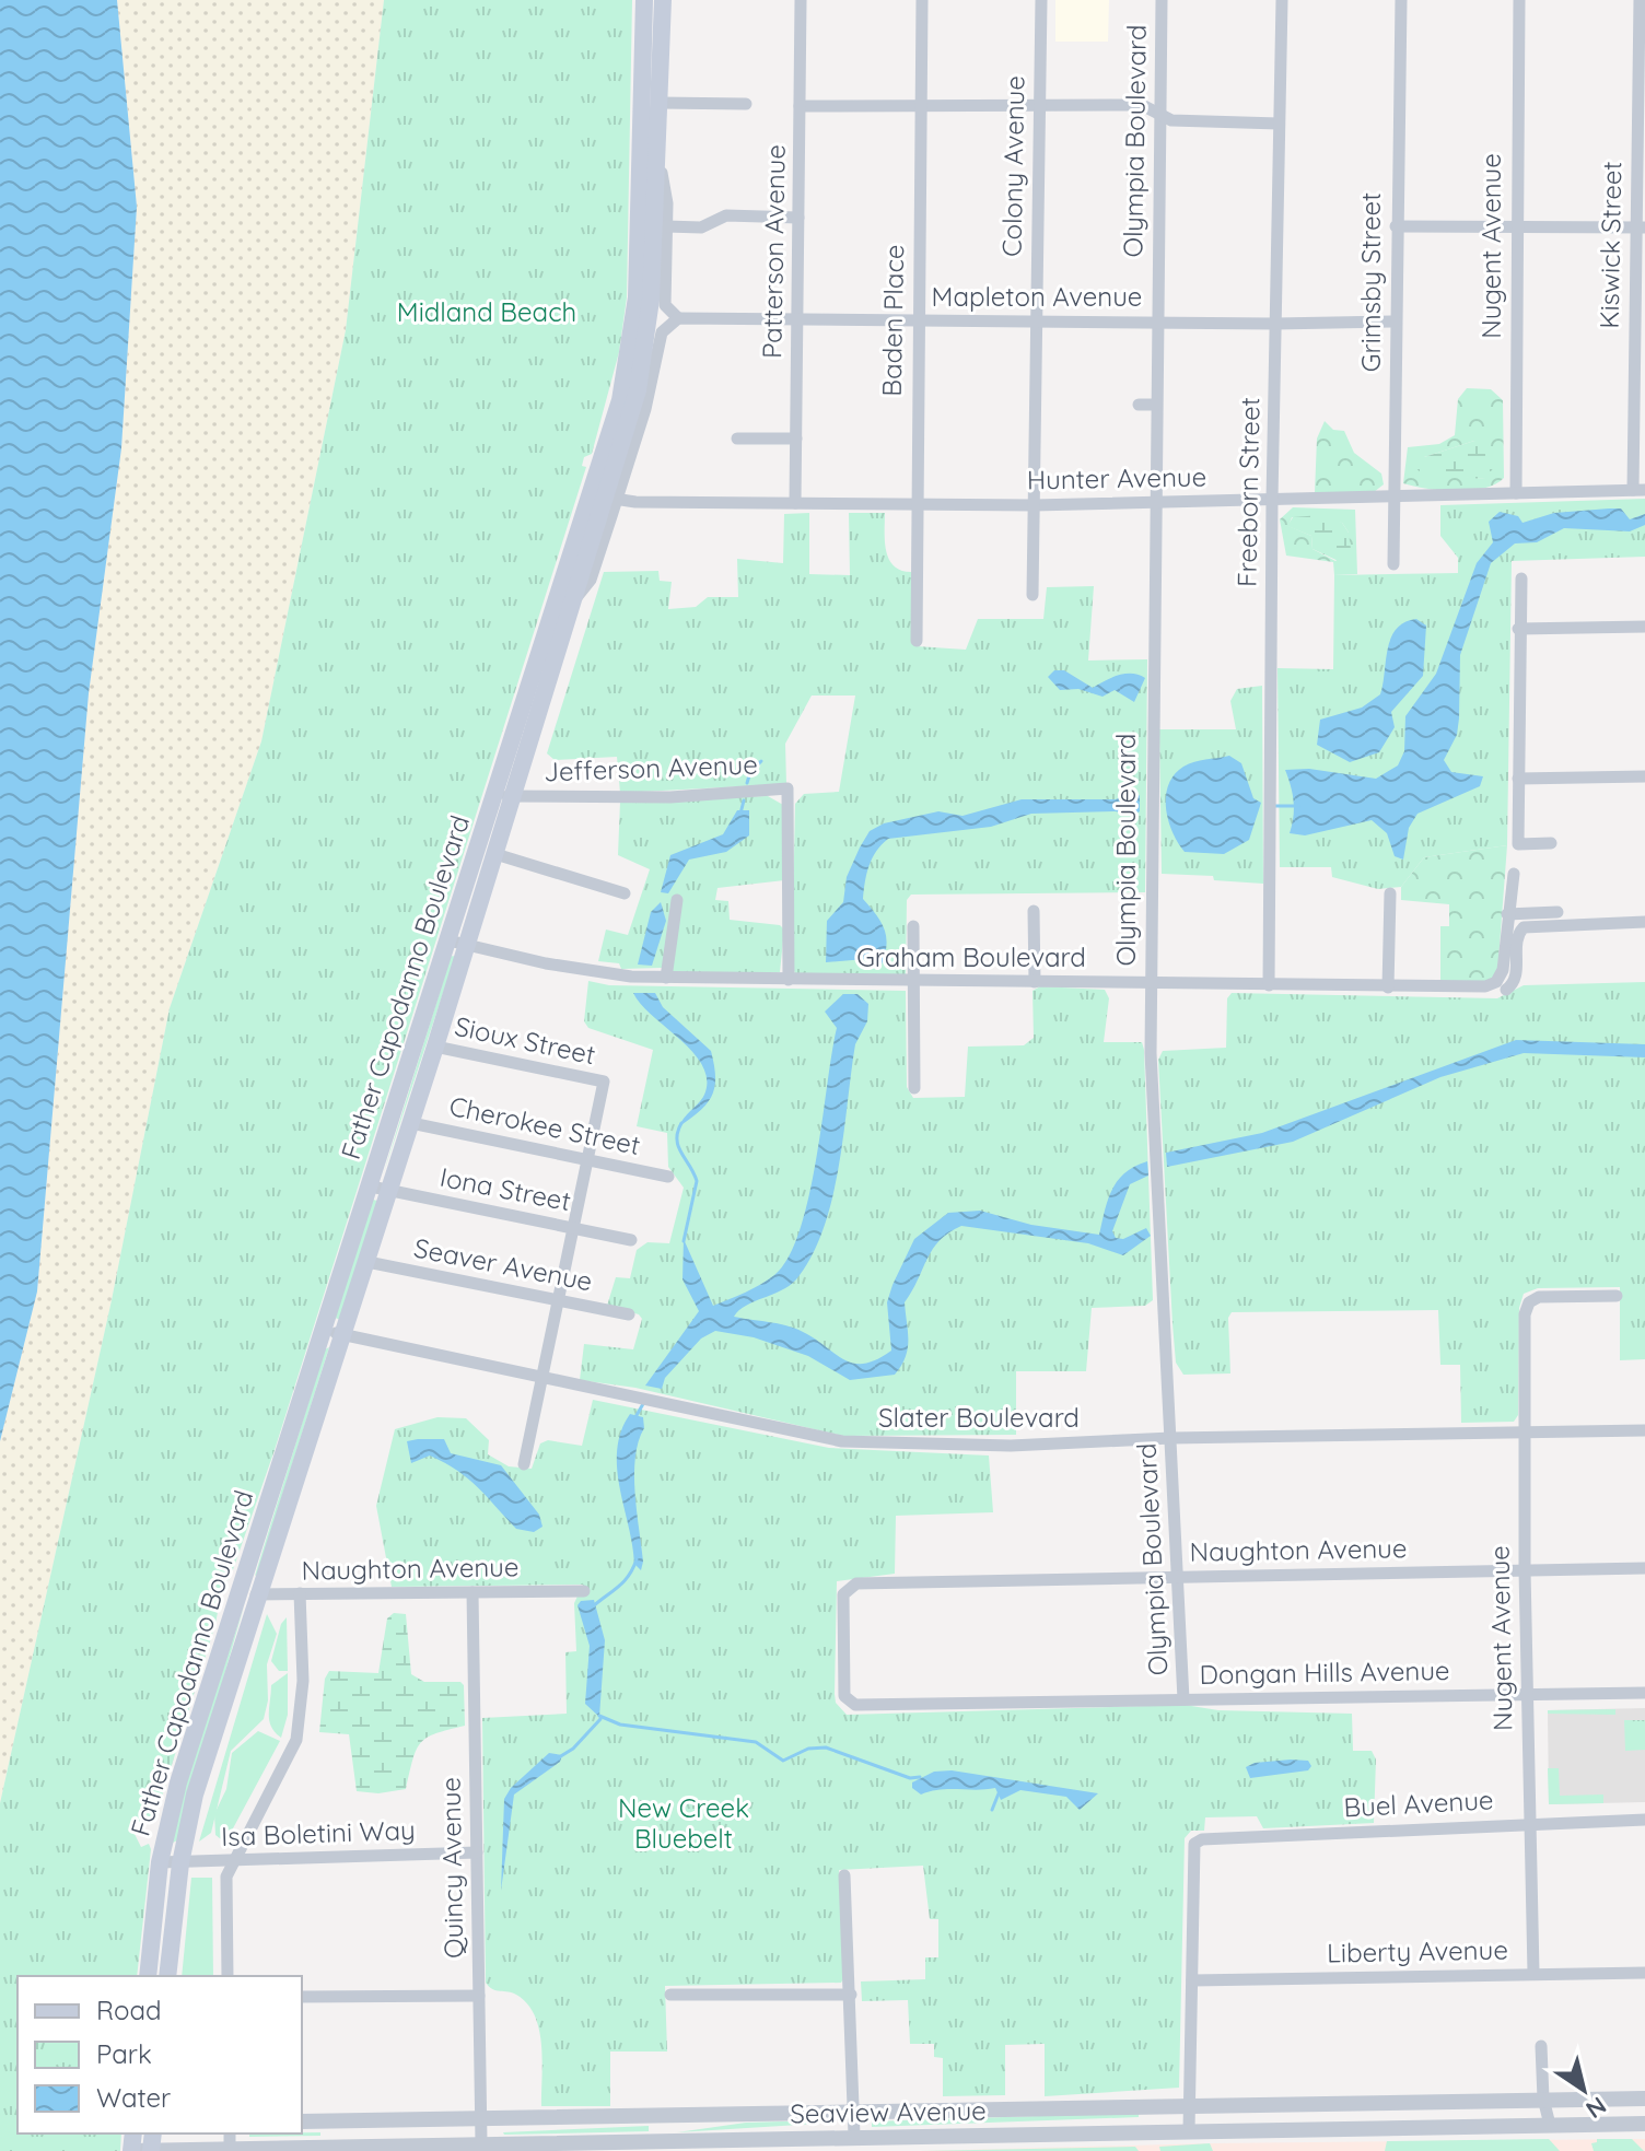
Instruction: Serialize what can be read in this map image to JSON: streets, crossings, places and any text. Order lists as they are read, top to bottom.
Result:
{
  "streets": {
    "main road": ["Father Capodanno Boulevard"],
    "street": [
      "Olympia Boulevard",
      "Colony Avenue",
      "Kiswick Street",
      "Nugent Avenue",
      "Patterson Avenue",
      "Grimsby Street",
      "Mapleton Avenue",
      "Baden Place",
      "Hunter Avenue",
      "Freeborn Street",
      "Jefferson Avenue",
      "Graham Boulevard",
      "Sioux Street",
      "Cherokee Street",
      "Iona Street",
      "Seaver Avenue",
      "Slater Boulevard",
      "Naughton Avenue",
      "Dongan Hills Avenue",
      "Buel Avenue",
      "Isa Boletini Way",
      "Quincy Avenue",
      "Liberty Avenue",
      "Seaview Avenue"
    ]
  },
  "crossings": [
    ["Olympia Boulevard", "Mapleton Avenue"],
    ["Olympia Boulevard", "Hunter Avenue"],
    ["Olympia Boulevard", "Graham Boulevard"],
    ["Olympia Boulevard", "Slater Boulevard"],
    ["Olympia Boulevard", "Naughton Avenue"],
    ["Olympia Boulevard", "Dongan Hills Avenue"],
    ["Colony Avenue", "Mapleton Avenue"],
    ["Colony Avenue", "Hunter Avenue"],
    ["Kiswick Street", "Hunter Avenue"],
    ["Nugent Avenue", "Hunter Avenue"],
    ["Nugent Avenue", "Slater Boulevard"],
    ["Nugent Avenue", "Naughton Avenue"],
    ["Nugent Avenue", "Dongan Hills Avenue"],
    ["Nugent Avenue", "Buel Avenue"],
    ["Nugent Avenue", "Liberty Avenue"],
    ["Patterson Avenue", "Mapleton Avenue"],
    ["Patterson Avenue", "Hunter Avenue"],
    ["Grimsby Street", "Mapleton Avenue"],
    ["Grimsby Street", "Hunter Avenue"],
    ["Mapleton Avenue", "Baden Place"],
    ["Mapleton Avenue", "Freeborn Street"],
    ["Mapleton Avenue", "Father Capodanno Boulevard"],
    ["Baden Place", "Hunter Avenue"],
    ["Hunter Avenue", "Freeborn Street"],
    ["Hunter Avenue", "Father Capodanno Boulevard"],
    ["Freeborn Street", "Graham Boulevard"],
    ["Jefferson Avenue", "Graham Boulevard"],
    ["Jefferson Avenue", "Father Capodanno Boulevard"],
    ["Graham Boulevard", "Father Capodanno Boulevard"],
    ["Father Capodanno Boulevard", "Sioux Street"],
    ["Father Capodanno Boulevard", "Cherokee Street"],
    ["Father Capodanno Boulevard", "Iona Street"],
    ["Father Capodanno Boulevard", "Seaver Avenue"],
    ["Father Capodanno Boulevard", "Slater Boulevard"],
    ["Father Capodanno Boulevard", "Naughton Avenue"],
    ["Father Capodanno Boulevard", "Isa Boletini Way"],
    ["Sioux Street", "Cherokee Street"],
    ["Naughton Avenue", "Dongan Hills Avenue"],
    ["Naughton Avenue", "Quincy Avenue"],
    ["Buel Avenue", "Liberty Avenue"],
    ["Isa Boletini Way", "Quincy Avenue"],
    ["Quincy Avenue", "Seaview Avenue"]
  ],
  "parks": ["Midland Beach", "New Creek Bluebelt"],
  "legend": ["Road", "Park", "Water"],
  "north": "bottom right"
}
